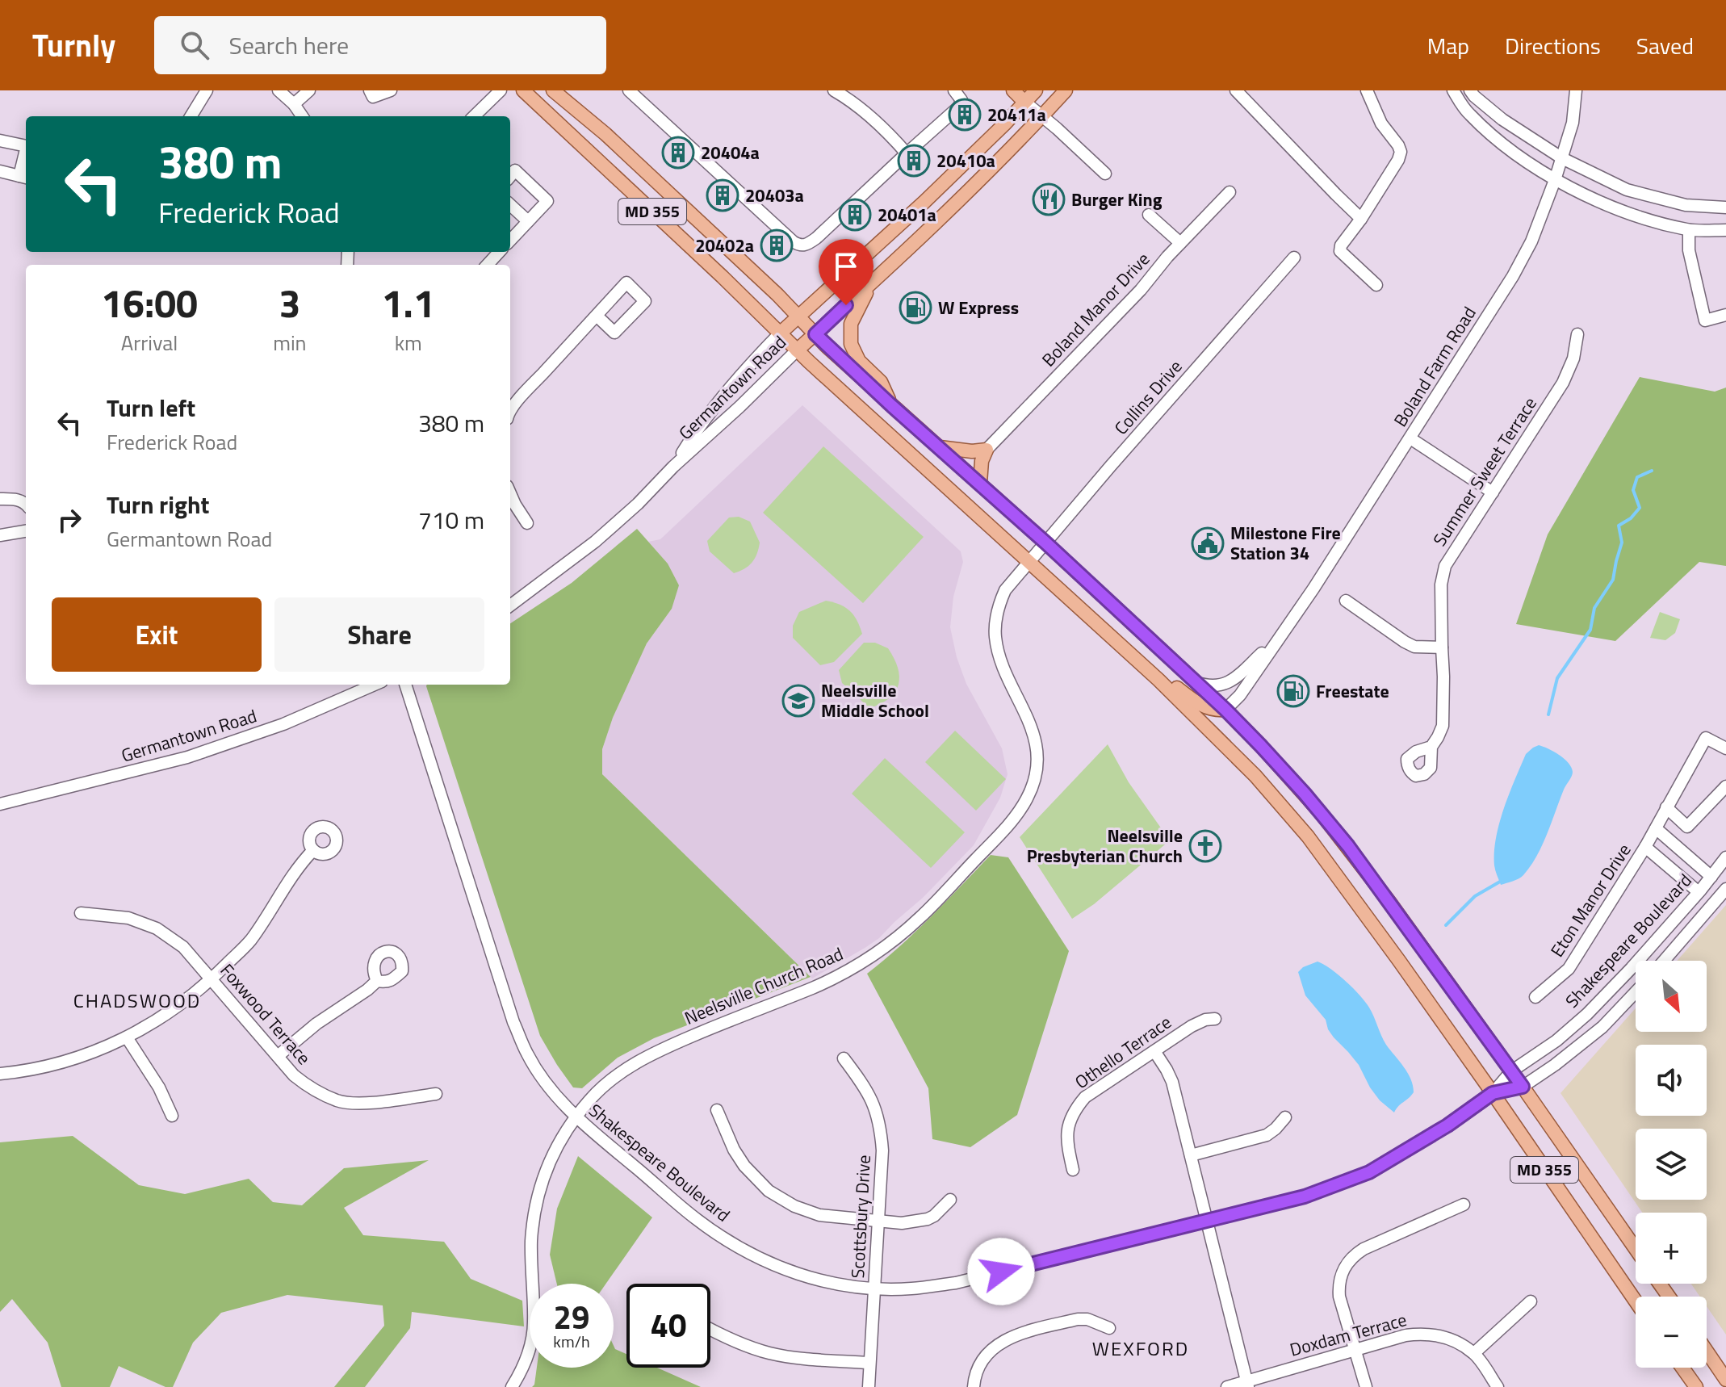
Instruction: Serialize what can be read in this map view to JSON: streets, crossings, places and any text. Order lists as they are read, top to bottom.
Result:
{
  "streets": {
    "main road": ["MD 355", "Germantown Road"],
    "street": [
      "Boland Manor Drive",
      "Boland Farm Road",
      "Collins Drive",
      "Summer Sweet Terrace",
      "Eton Manor Drive",
      "Shakespeare Boulevard",
      "Neelsville Church Road",
      "Foxwood Terrace",
      "Othello Terrace",
      "Scottsbury Drive",
      "Doxdam Terrace"
    ]
  },
  "crossings": [
    ["MD 355", "Boland Farm Road"],
    ["MD 355", "Germantown Road"],
    ["MD 355", "Collins Drive"],
    ["MD 355", "Shakespeare Boulevard"],
    ["MD 355", "Neelsville Church Road"],
    ["Collins Drive", "Neelsville Church Road"],
    ["Eton Manor Drive", "Shakespeare Boulevard"],
    ["Shakespeare Boulevard", "Neelsville Church Road"],
    ["Shakespeare Boulevard", "Scottsbury Drive"]
  ],
  "districts": ["CHADSWOOD", "WEXFORD"],
  "places": {
    "building": [
      "20411a",
      "20404a",
      "20410a",
      "20403a",
      "20401a",
      "20402a"
    ],
    "restaurant": ["Burger King"],
    "fuel station": ["W Express", "Freestate"],
    "public building": ["Milestone Fire Station 34"],
    "school or university": ["Neelsville Middle School"],
    "church": ["Neelsville Presbyterian Church"]
  },
  "north": "bottom right",
  "page": {
    "header": "Turnly",
    "search": "Search here",
    "nav": ["Map", "Directions", "Saved"],
    "turn": ["380 m", "Frederick Road"],
    "eta": [
      "16:00",
      "Arrival",
      "3",
      "min",
      "1.1",
      "km"
    ],
    "list": [
      {
        "name": "Turn left",
        "note": "Frederick Road",
        "value": "380 m"
      },
      {
        "name": "Turn right",
        "note": "Germantown Road",
        "value": "710 m"
      }
    ],
    "buttons": ["Exit", "Share"],
    "map_buttons": ["+", "−"],
    "speed": "29 km/h",
    "limit": "40"
  }
}
